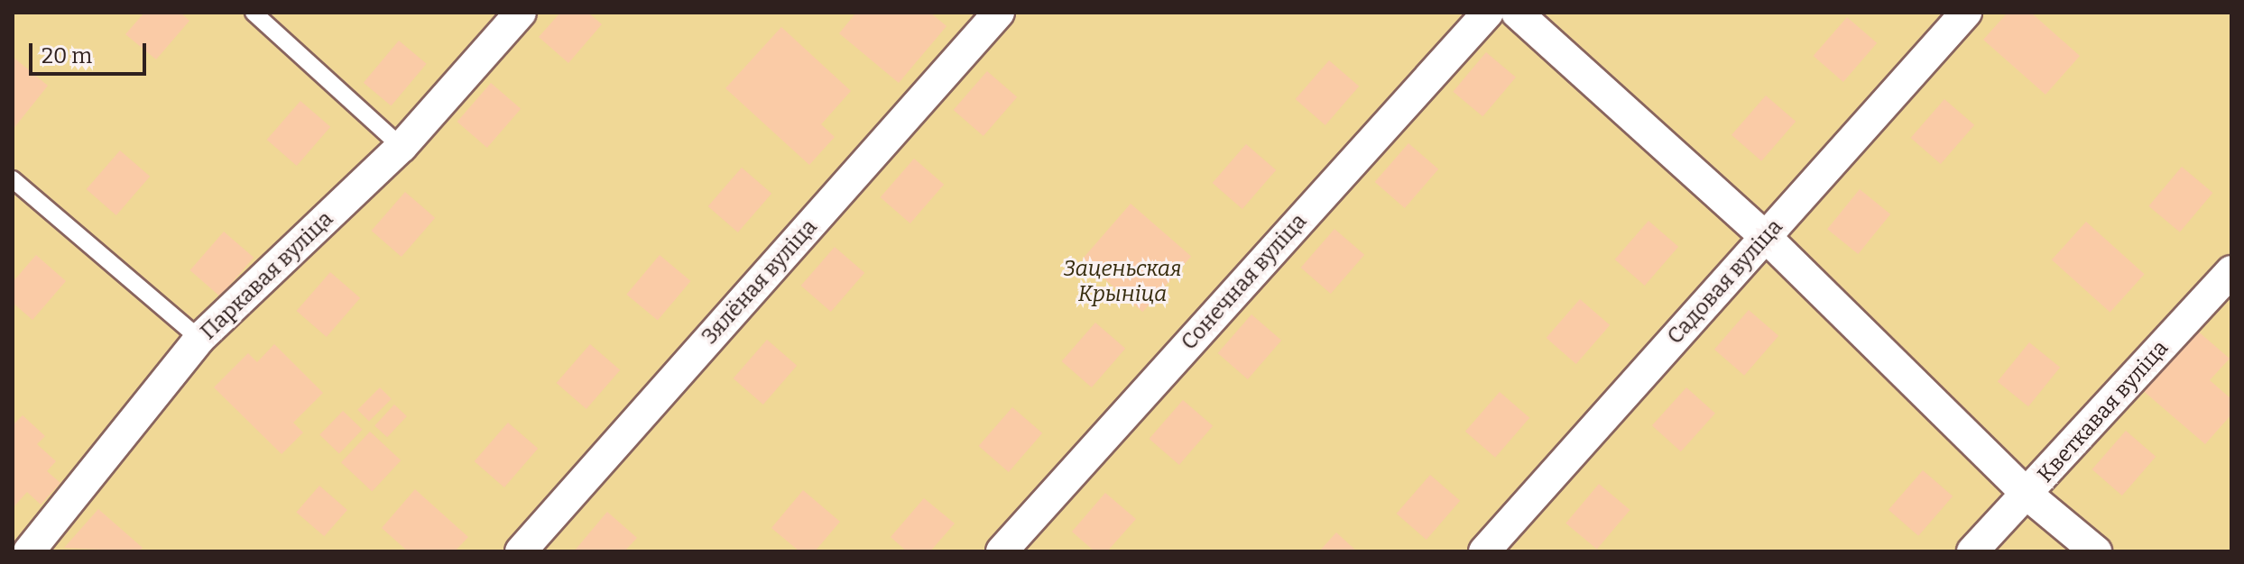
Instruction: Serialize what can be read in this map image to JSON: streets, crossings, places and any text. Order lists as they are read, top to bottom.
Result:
{
  "streets": {
    "street": [
      "Паркавая вуліца",
      "Зялёная вуліца",
      "Сонечная вуліца",
      "Садовая вуліца",
      "Кветкавая вуліца"
    ]
  },
  "parks": ["Заценьская Крыніца"],
  "scale_bar": "20 m"
}
